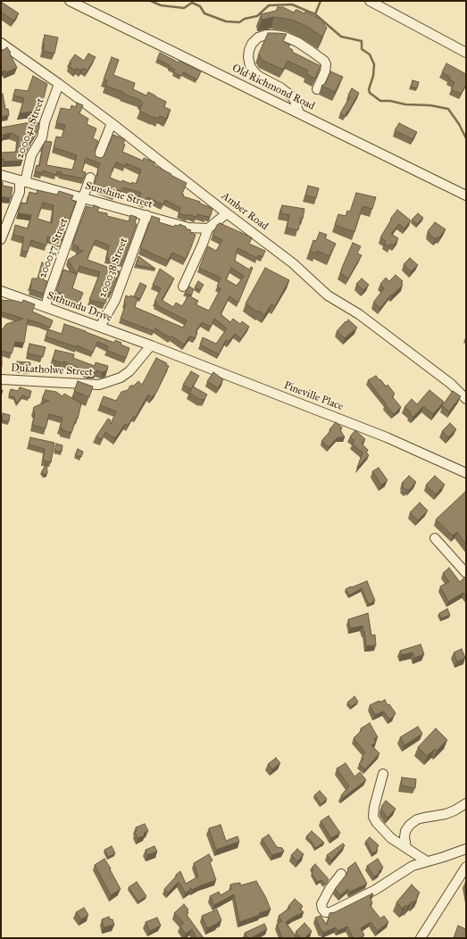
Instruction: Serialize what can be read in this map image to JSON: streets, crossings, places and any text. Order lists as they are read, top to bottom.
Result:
{
  "streets": {
    "street": [
      "Old Richmond Road",
      "200041 Street",
      "Sunshine Street",
      "Amber Road",
      "200037 Street",
      "200038 Street",
      "Sithundu Drive",
      "Dukatholwe Street",
      "Pineville Place"
    ]
  },
  "crossings": [
    ["200041 Street", "Sunshine Street"],
    ["200041 Street", "Amber Road"],
    ["Sunshine Street", "200037 Street"],
    ["Sunshine Street", "200038 Street"],
    ["200037 Street", "Sithundu Drive"],
    ["200038 Street", "Sithundu Drive"],
    ["Sithundu Drive", "Dukatholwe Street"],
    ["Sithundu Drive", "Pineville Place"],
    ["Dukatholwe Street", "Pineville Place"]
  ]
}
